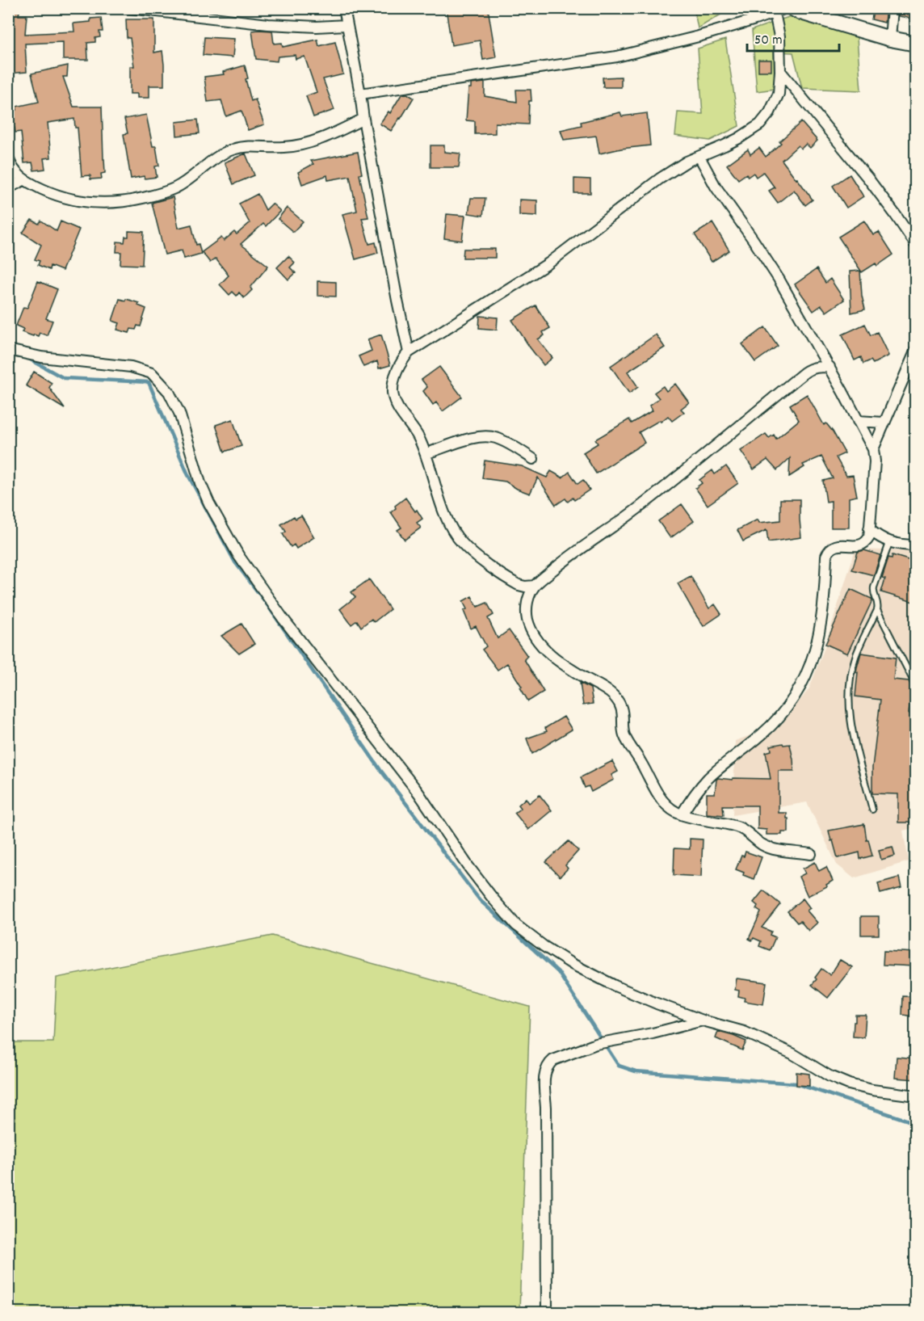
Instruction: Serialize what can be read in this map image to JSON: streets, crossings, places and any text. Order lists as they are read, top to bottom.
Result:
{
  "scale_bar": "50 m"
}
